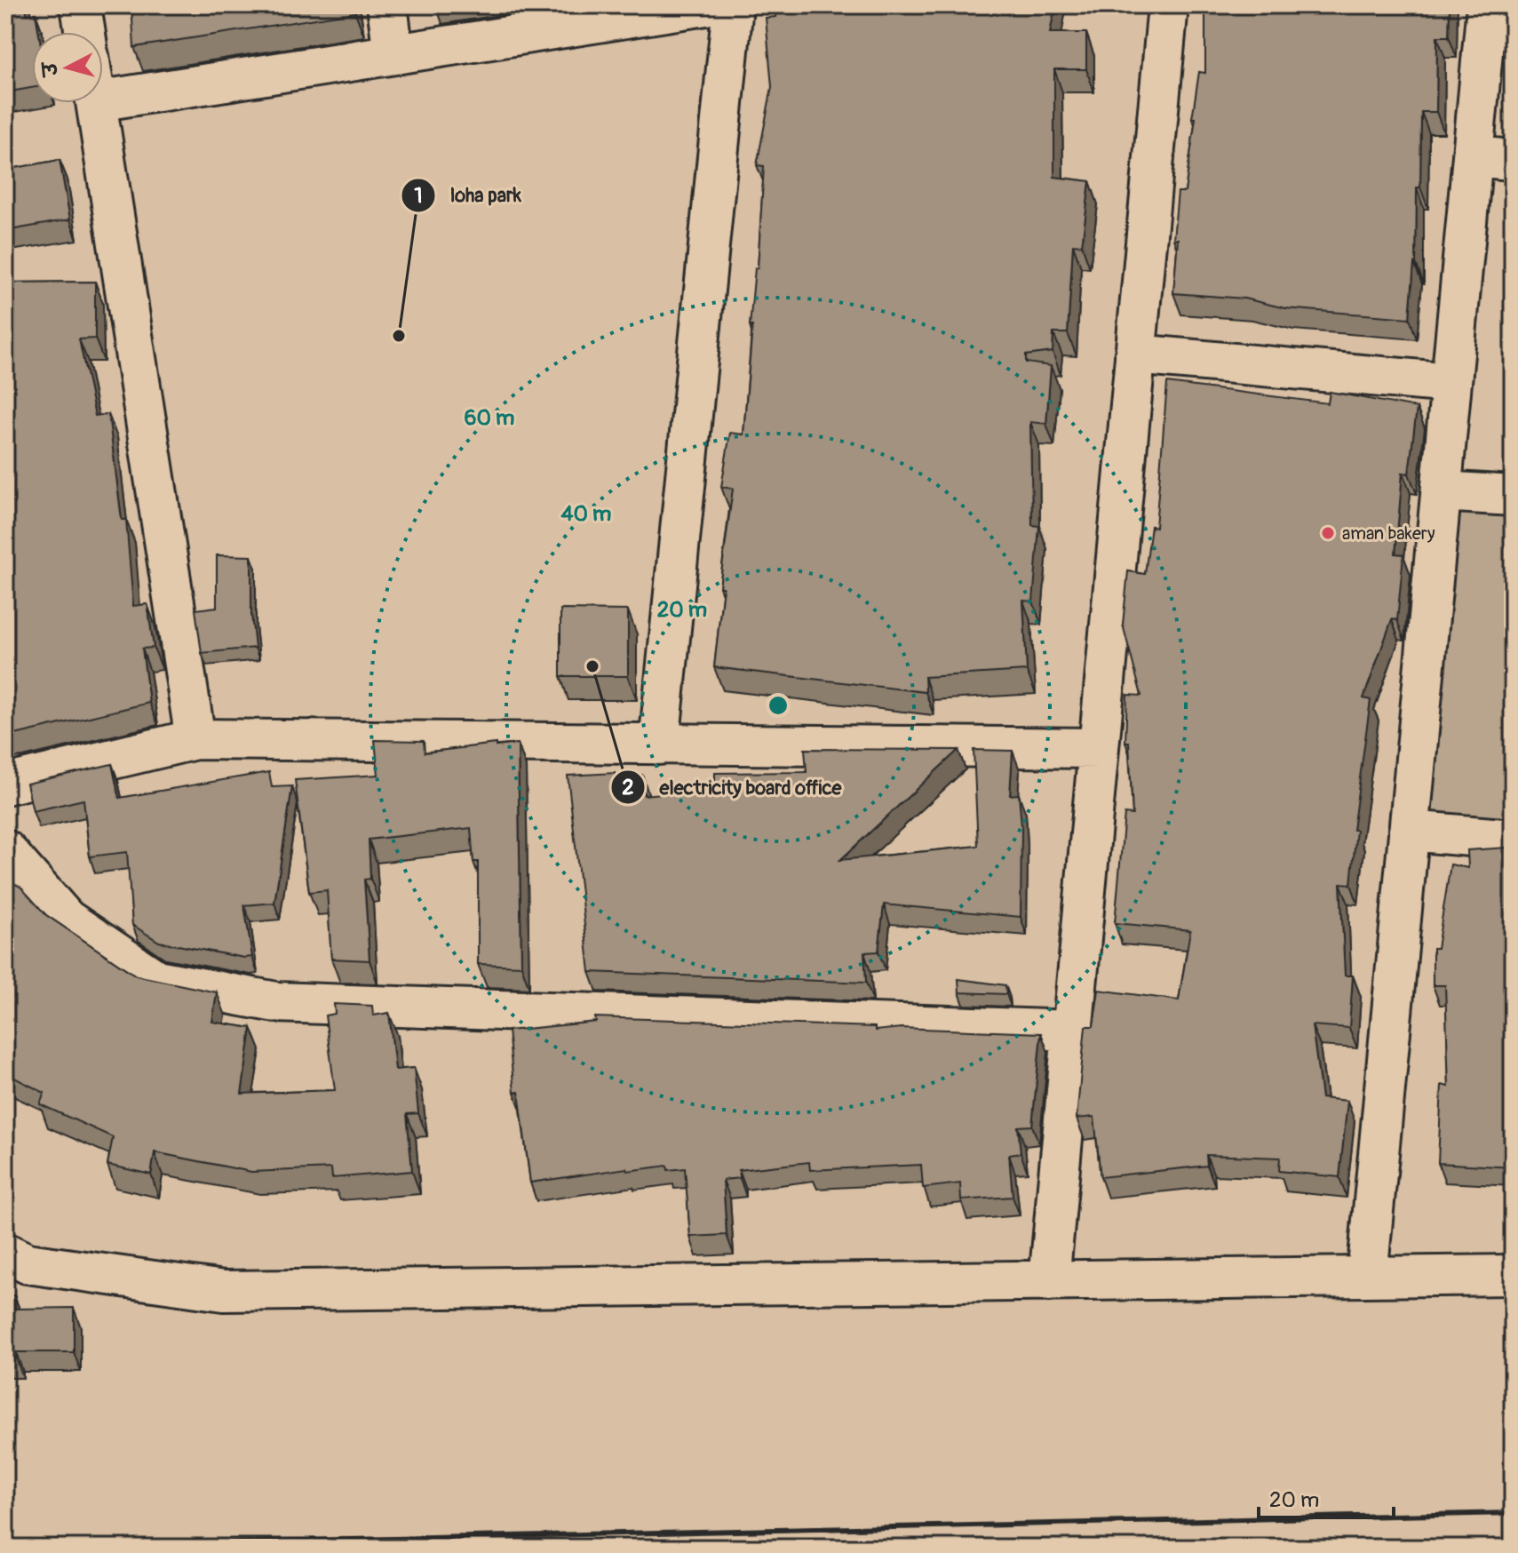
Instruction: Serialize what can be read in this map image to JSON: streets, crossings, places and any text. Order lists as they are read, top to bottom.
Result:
{
  "places": ["loha park", "aman bakery", "electricity board office"],
  "scale_bar": "20 m",
  "north": "left",
  "rings": ["60 m", "40 m", "20 m"]
}
